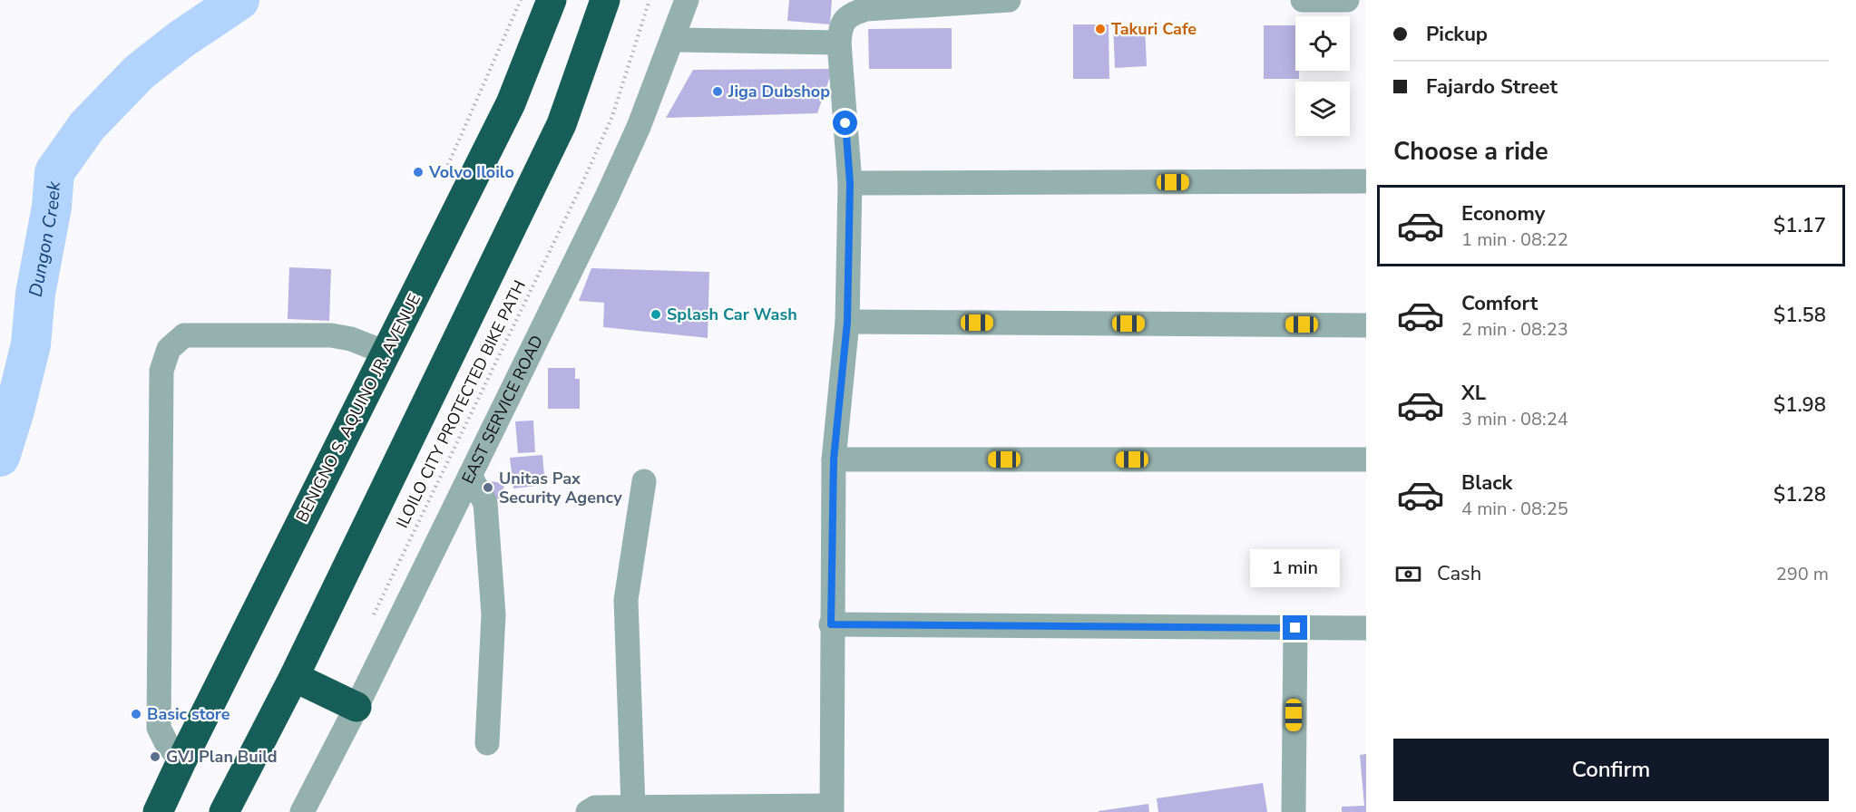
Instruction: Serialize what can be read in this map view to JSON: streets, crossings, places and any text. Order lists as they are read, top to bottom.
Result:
{
  "streets": {
    "highway": ["BENIGNO S. AQUINO JR. AVENUE"],
    "street": ["EAST SERVICE ROAD"],
    "path": ["ILOILO CITY PROTECTED BIKE PATH"]
  },
  "water": ["Dungon Creek"],
  "places": [
    "Takuri Cafe",
    "Jiga Dubshop",
    "Volvo Iloilo",
    "Splash Car Wash",
    "Unitas Pax Security Agency",
    "Basic store",
    "GVJ Plan Build"
  ],
  "page": {
    "banner": ["Pickup", "Fajardo Street"],
    "heading": "Choose a ride",
    "list": [
      {
        "name": "Economy",
        "note": "1 min · 08:22",
        "value": "$1.17"
      },
      {
        "name": "Comfort",
        "note": "2 min · 08:23",
        "value": "$1.58"
      },
      {
        "name": "XL",
        "note": "3 min · 08:24",
        "value": "$1.98"
      },
      {
        "name": "Black",
        "note": "4 min · 08:25",
        "value": "$1.28"
      }
    ],
    "pay": ["Cash", "290 m"],
    "bubble": "1 min",
    "buttons": "Confirm"
  }
}
